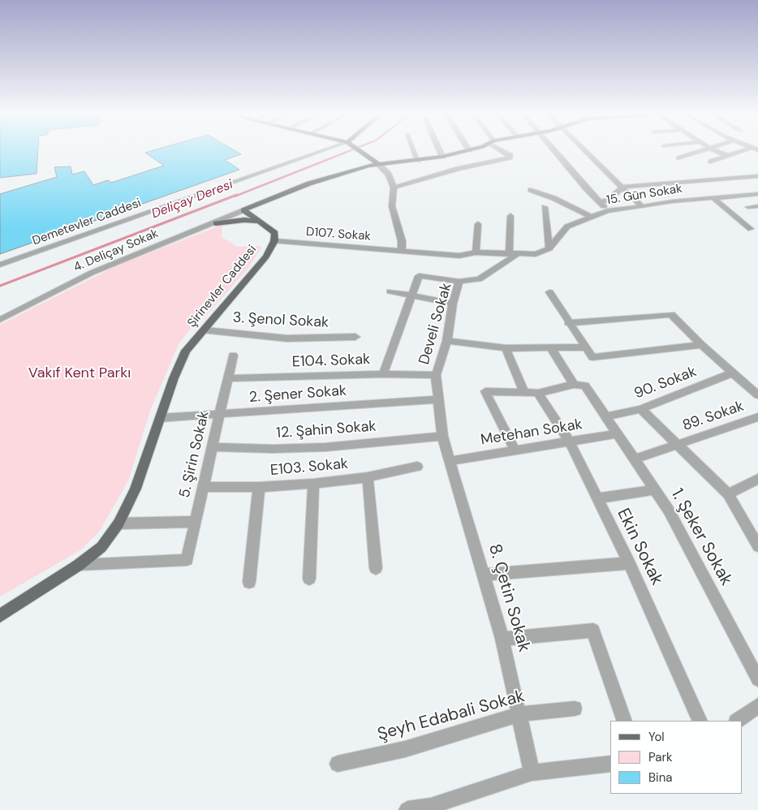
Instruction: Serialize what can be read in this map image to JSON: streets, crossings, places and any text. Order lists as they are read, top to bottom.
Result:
{
  "streets": {
    "main road": ["Şirinevler Caddesi"],
    "street": [
      "15. Gün Sokak",
      "Demetevler Caddesi",
      "D107. Sokak",
      "4. Deliçay Sokak",
      "3. Şenol Sokak",
      "Develi Sokak",
      "E104. Sokak",
      "90. Sokak",
      "2. Şener Sokak",
      "89. Sokak",
      "12. Şahin Sokak",
      "Metehan Sokak",
      "5. Şirin Sokak",
      "E103. Sokak",
      "1. Şeker Sokak",
      "Ekin Sokak",
      "8. Çetin Sokak",
      "Şeyh Edabali Sokak"
    ]
  },
  "crossings": [
    ["D107. Sokak", "Şirinevler Caddesi"],
    ["4. Deliçay Sokak", "Şirinevler Caddesi"],
    ["Şirinevler Caddesi", "3. Şenol Sokak"],
    ["Şirinevler Caddesi", "2. Şener Sokak"],
    ["Şirinevler Caddesi", "5. Şirin Sokak"],
    ["Develi Sokak", "E104. Sokak"],
    ["Develi Sokak", "2. Şener Sokak"],
    ["Develi Sokak", "12. Şahin Sokak"],
    ["Develi Sokak", "8. Çetin Sokak"],
    ["E104. Sokak", "5. Şirin Sokak"],
    ["90. Sokak", "89. Sokak"],
    ["90. Sokak", "1. Şeker Sokak"],
    ["2. Şener Sokak", "5. Şirin Sokak"],
    ["89. Sokak", "1. Şeker Sokak"],
    ["12. Şahin Sokak", "5. Şirin Sokak"],
    ["12. Şahin Sokak", "8. Çetin Sokak"],
    ["Metehan Sokak", "1. Şeker Sokak"],
    ["Metehan Sokak", "Ekin Sokak"],
    ["Metehan Sokak", "8. Çetin Sokak"],
    ["5. Şirin Sokak", "E103. Sokak"],
    ["8. Çetin Sokak", "Şeyh Edabali Sokak"]
  ],
  "water": ["Deliçay Deresi"],
  "parks": ["Vakıf Kent Parkı"],
  "legend": ["Yol", "Park", "Bina"]
}
